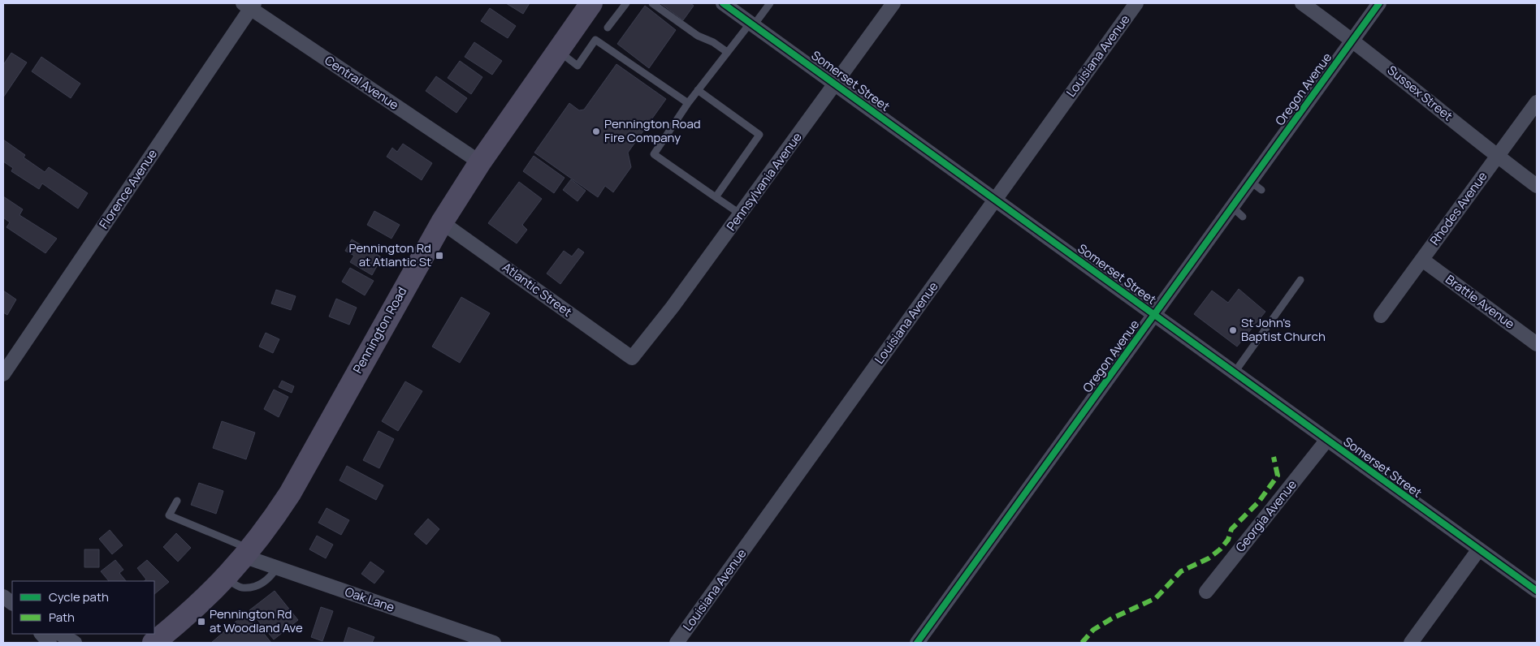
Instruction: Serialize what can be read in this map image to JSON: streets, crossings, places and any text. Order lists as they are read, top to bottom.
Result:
{
  "streets": {
    "main road": ["Pennington Road"],
    "street": [
      "Louisiana Avenue",
      "Somerset Street",
      "Central Avenue",
      "Oregon Avenue",
      "Sussex Street",
      "Pennsylvania Avenue",
      "Florence Avenue",
      "Rhodes Avenue",
      "Atlantic Street",
      "Brattle Avenue",
      "Georgia Avenue",
      "Oak Lane"
    ]
  },
  "crossings": [
    ["Louisiana Avenue", "Somerset Street"],
    ["Somerset Street", "Oregon Avenue"],
    ["Somerset Street", "Pennsylvania Avenue"],
    ["Somerset Street", "Georgia Avenue"],
    ["Central Avenue", "Florence Avenue"],
    ["Central Avenue", "Pennington Road"],
    ["Oregon Avenue", "Sussex Street"],
    ["Sussex Street", "Rhodes Avenue"],
    ["Pennsylvania Avenue", "Atlantic Street"],
    ["Rhodes Avenue", "Brattle Avenue"],
    ["Atlantic Street", "Pennington Road"],
    ["Pennington Road", "Oak Lane"]
  ],
  "places": {
    "other": ["Pennington Road Fire Company", "St John's Baptist Church"],
    "transit": ["Pennington Rd at Atlantic St", "Pennington Rd at Woodland Ave"]
  },
  "legend": ["Cycle path", "Path"]
}
